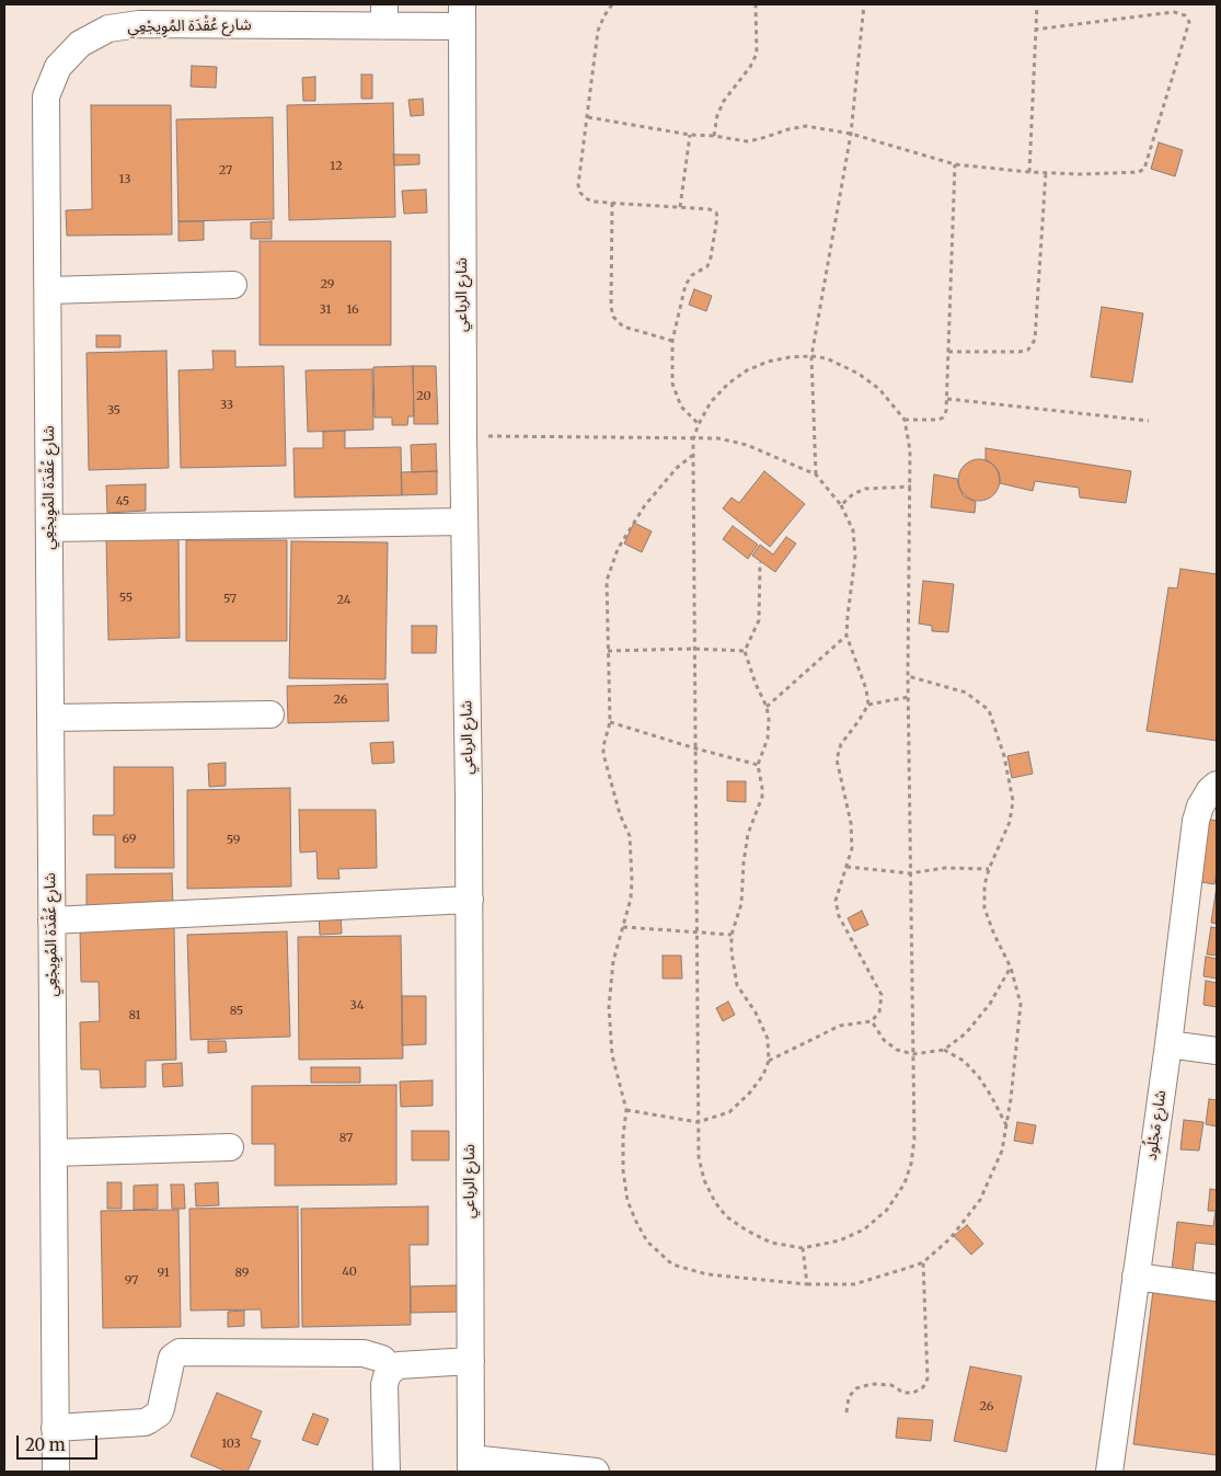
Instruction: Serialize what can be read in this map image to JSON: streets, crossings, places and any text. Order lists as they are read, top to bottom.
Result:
{
  "streets": {
    "street": ["شارع عُقْدَة المُوِيجْعِي", "شارع الرباعي", "شارع مَجْلُود"]
  },
  "crossings": [
    ["شارع عُقْدَة المُوِيجْعِي", "شارع الرباعي"]
  ],
  "house_numbers": [
    "12",
    "27",
    "13",
    "29",
    "31",
    "16",
    "20",
    "33",
    "35",
    "45",
    "55",
    "57",
    "24",
    "26",
    "69",
    "59",
    "34",
    "85",
    "81",
    "87",
    "40",
    "91",
    "89",
    "97",
    "26",
    "103"
  ],
  "scale_bar": "20 m"
}
